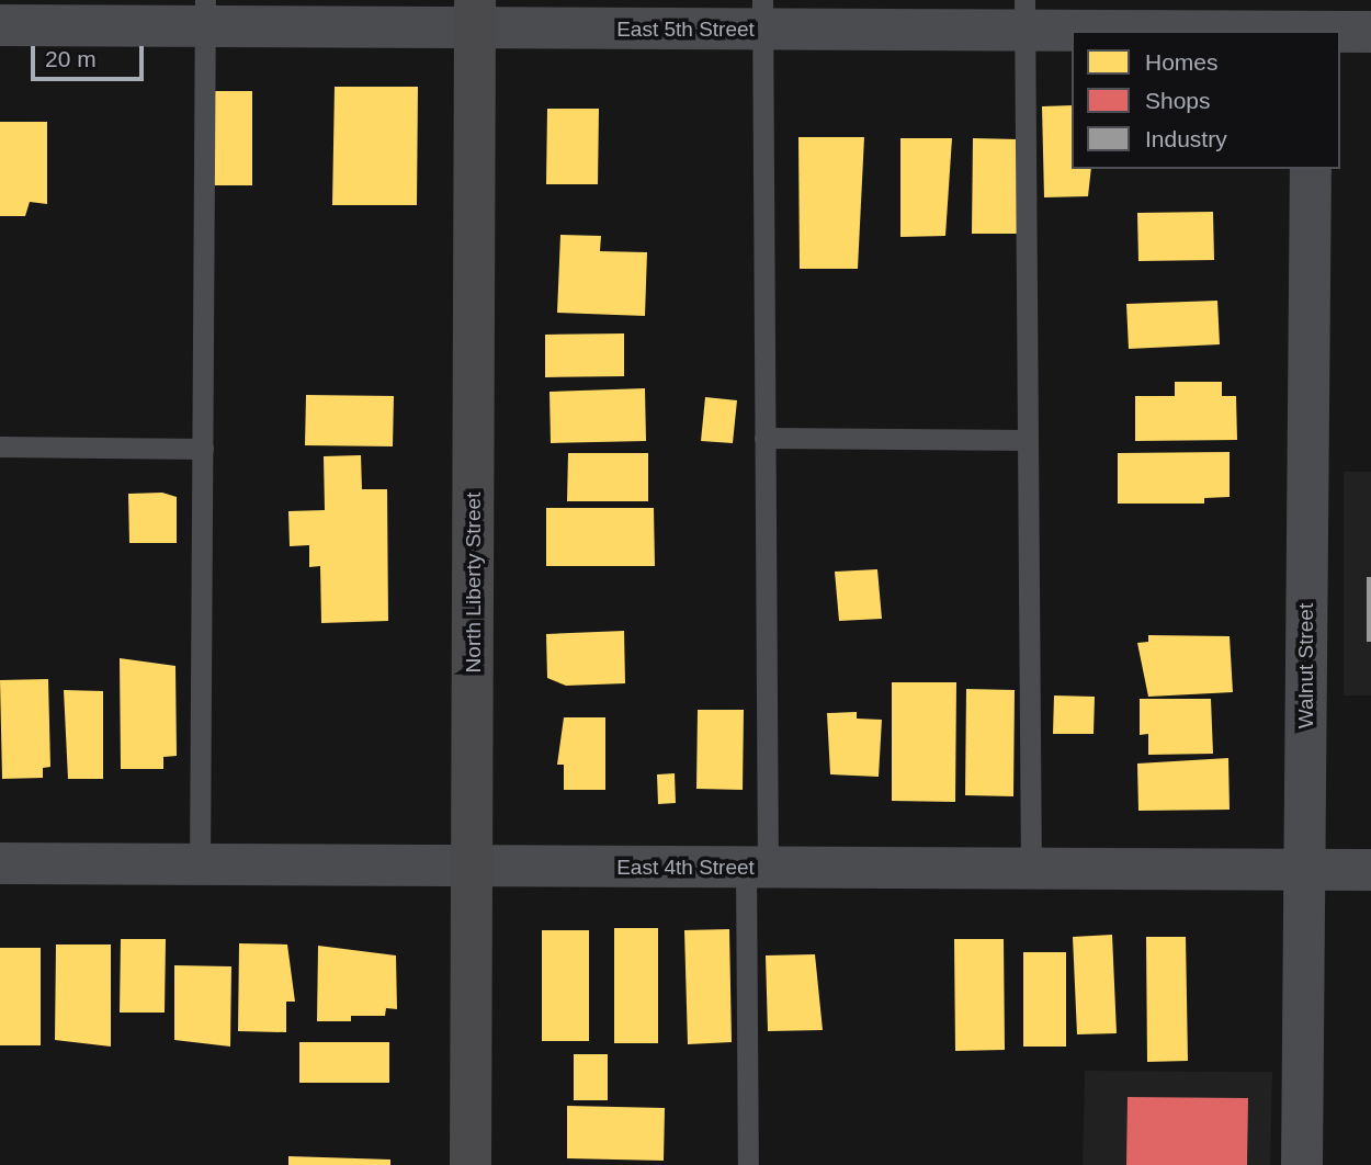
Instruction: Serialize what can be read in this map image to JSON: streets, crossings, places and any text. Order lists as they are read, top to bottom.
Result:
{
  "streets": {
    "street": [
      "East 5th Street",
      "North Liberty Street",
      "Walnut Street",
      "East 4th Street"
    ]
  },
  "crossings": [
    ["East 5th Street", "North Liberty Street"],
    ["North Liberty Street", "East 4th Street"],
    ["Walnut Street", "East 4th Street"]
  ],
  "legend": ["Homes", "Shops", "Industry"],
  "scale_bar": "20 m"
}
